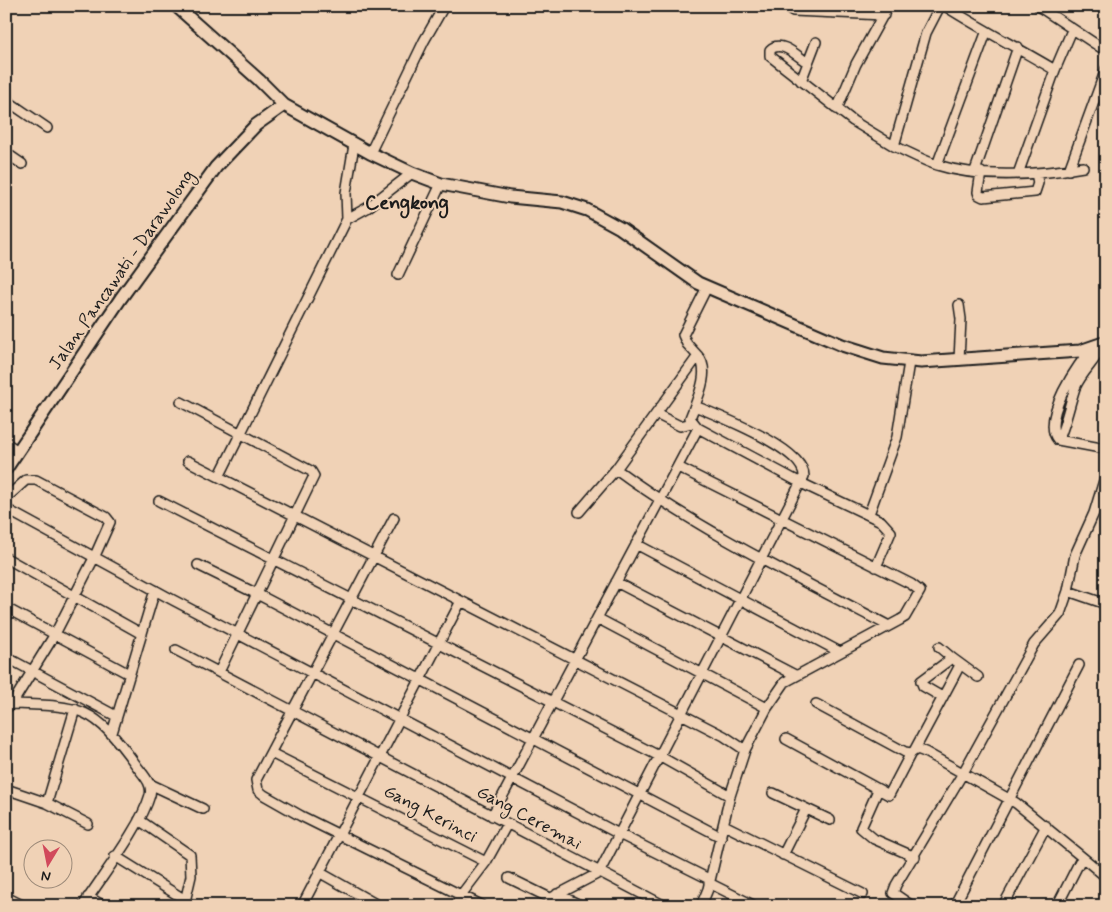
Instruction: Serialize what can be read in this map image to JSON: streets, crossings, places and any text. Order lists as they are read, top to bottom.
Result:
{
  "streets": {
    "street": ["Jalan Pancawati - Darawolong", "Gang Kerinci", "Gang Ceremai"]
  },
  "districts": ["Cengkong"],
  "north": "bottom"
}
